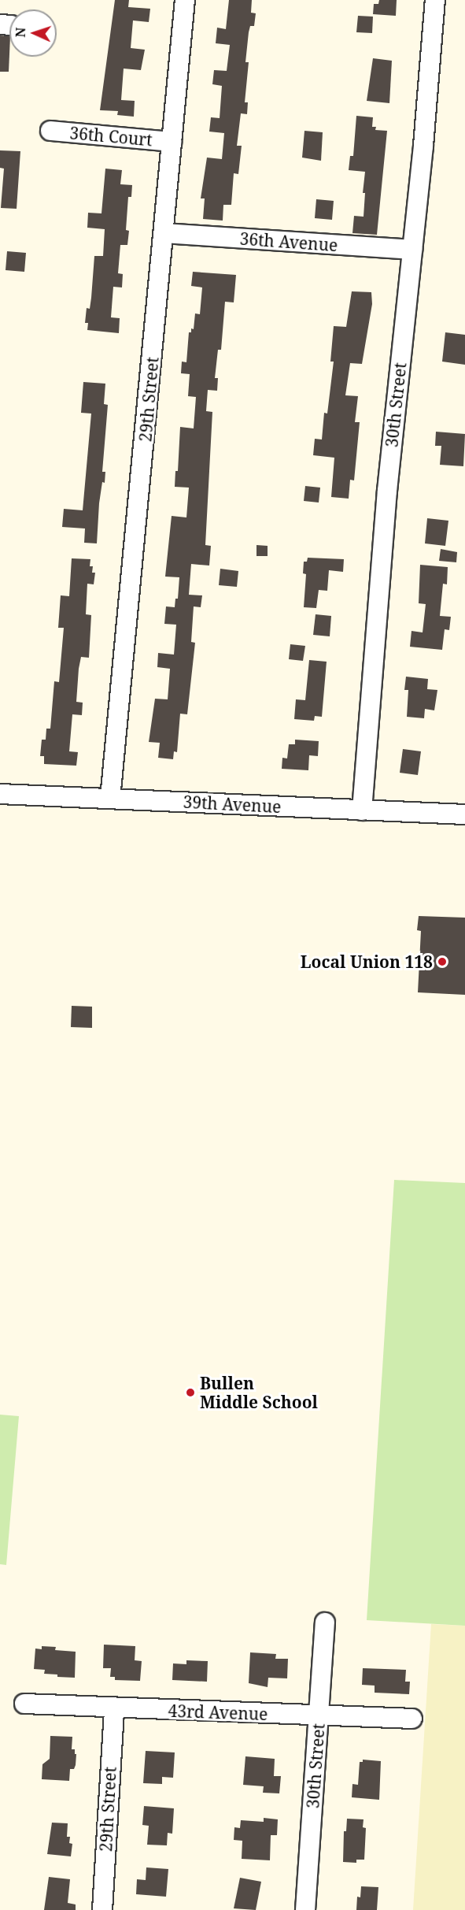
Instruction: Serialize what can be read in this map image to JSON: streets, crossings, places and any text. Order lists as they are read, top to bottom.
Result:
{
  "streets": {
    "street": [
      "36th Court",
      "36th Avenue",
      "29th Street",
      "30th Street",
      "39th Avenue",
      "43rd Avenue"
    ]
  },
  "crossings": [
    ["36th Court", "29th Street"],
    ["36th Avenue", "29th Street"],
    ["36th Avenue", "30th Street"],
    ["29th Street", "39th Avenue"],
    ["29th Street", "43rd Avenue"],
    ["30th Street", "39th Avenue"],
    ["30th Street", "43rd Avenue"]
  ],
  "places": ["Local Union 118", "Bullen Middle School"],
  "north": "left"
}
